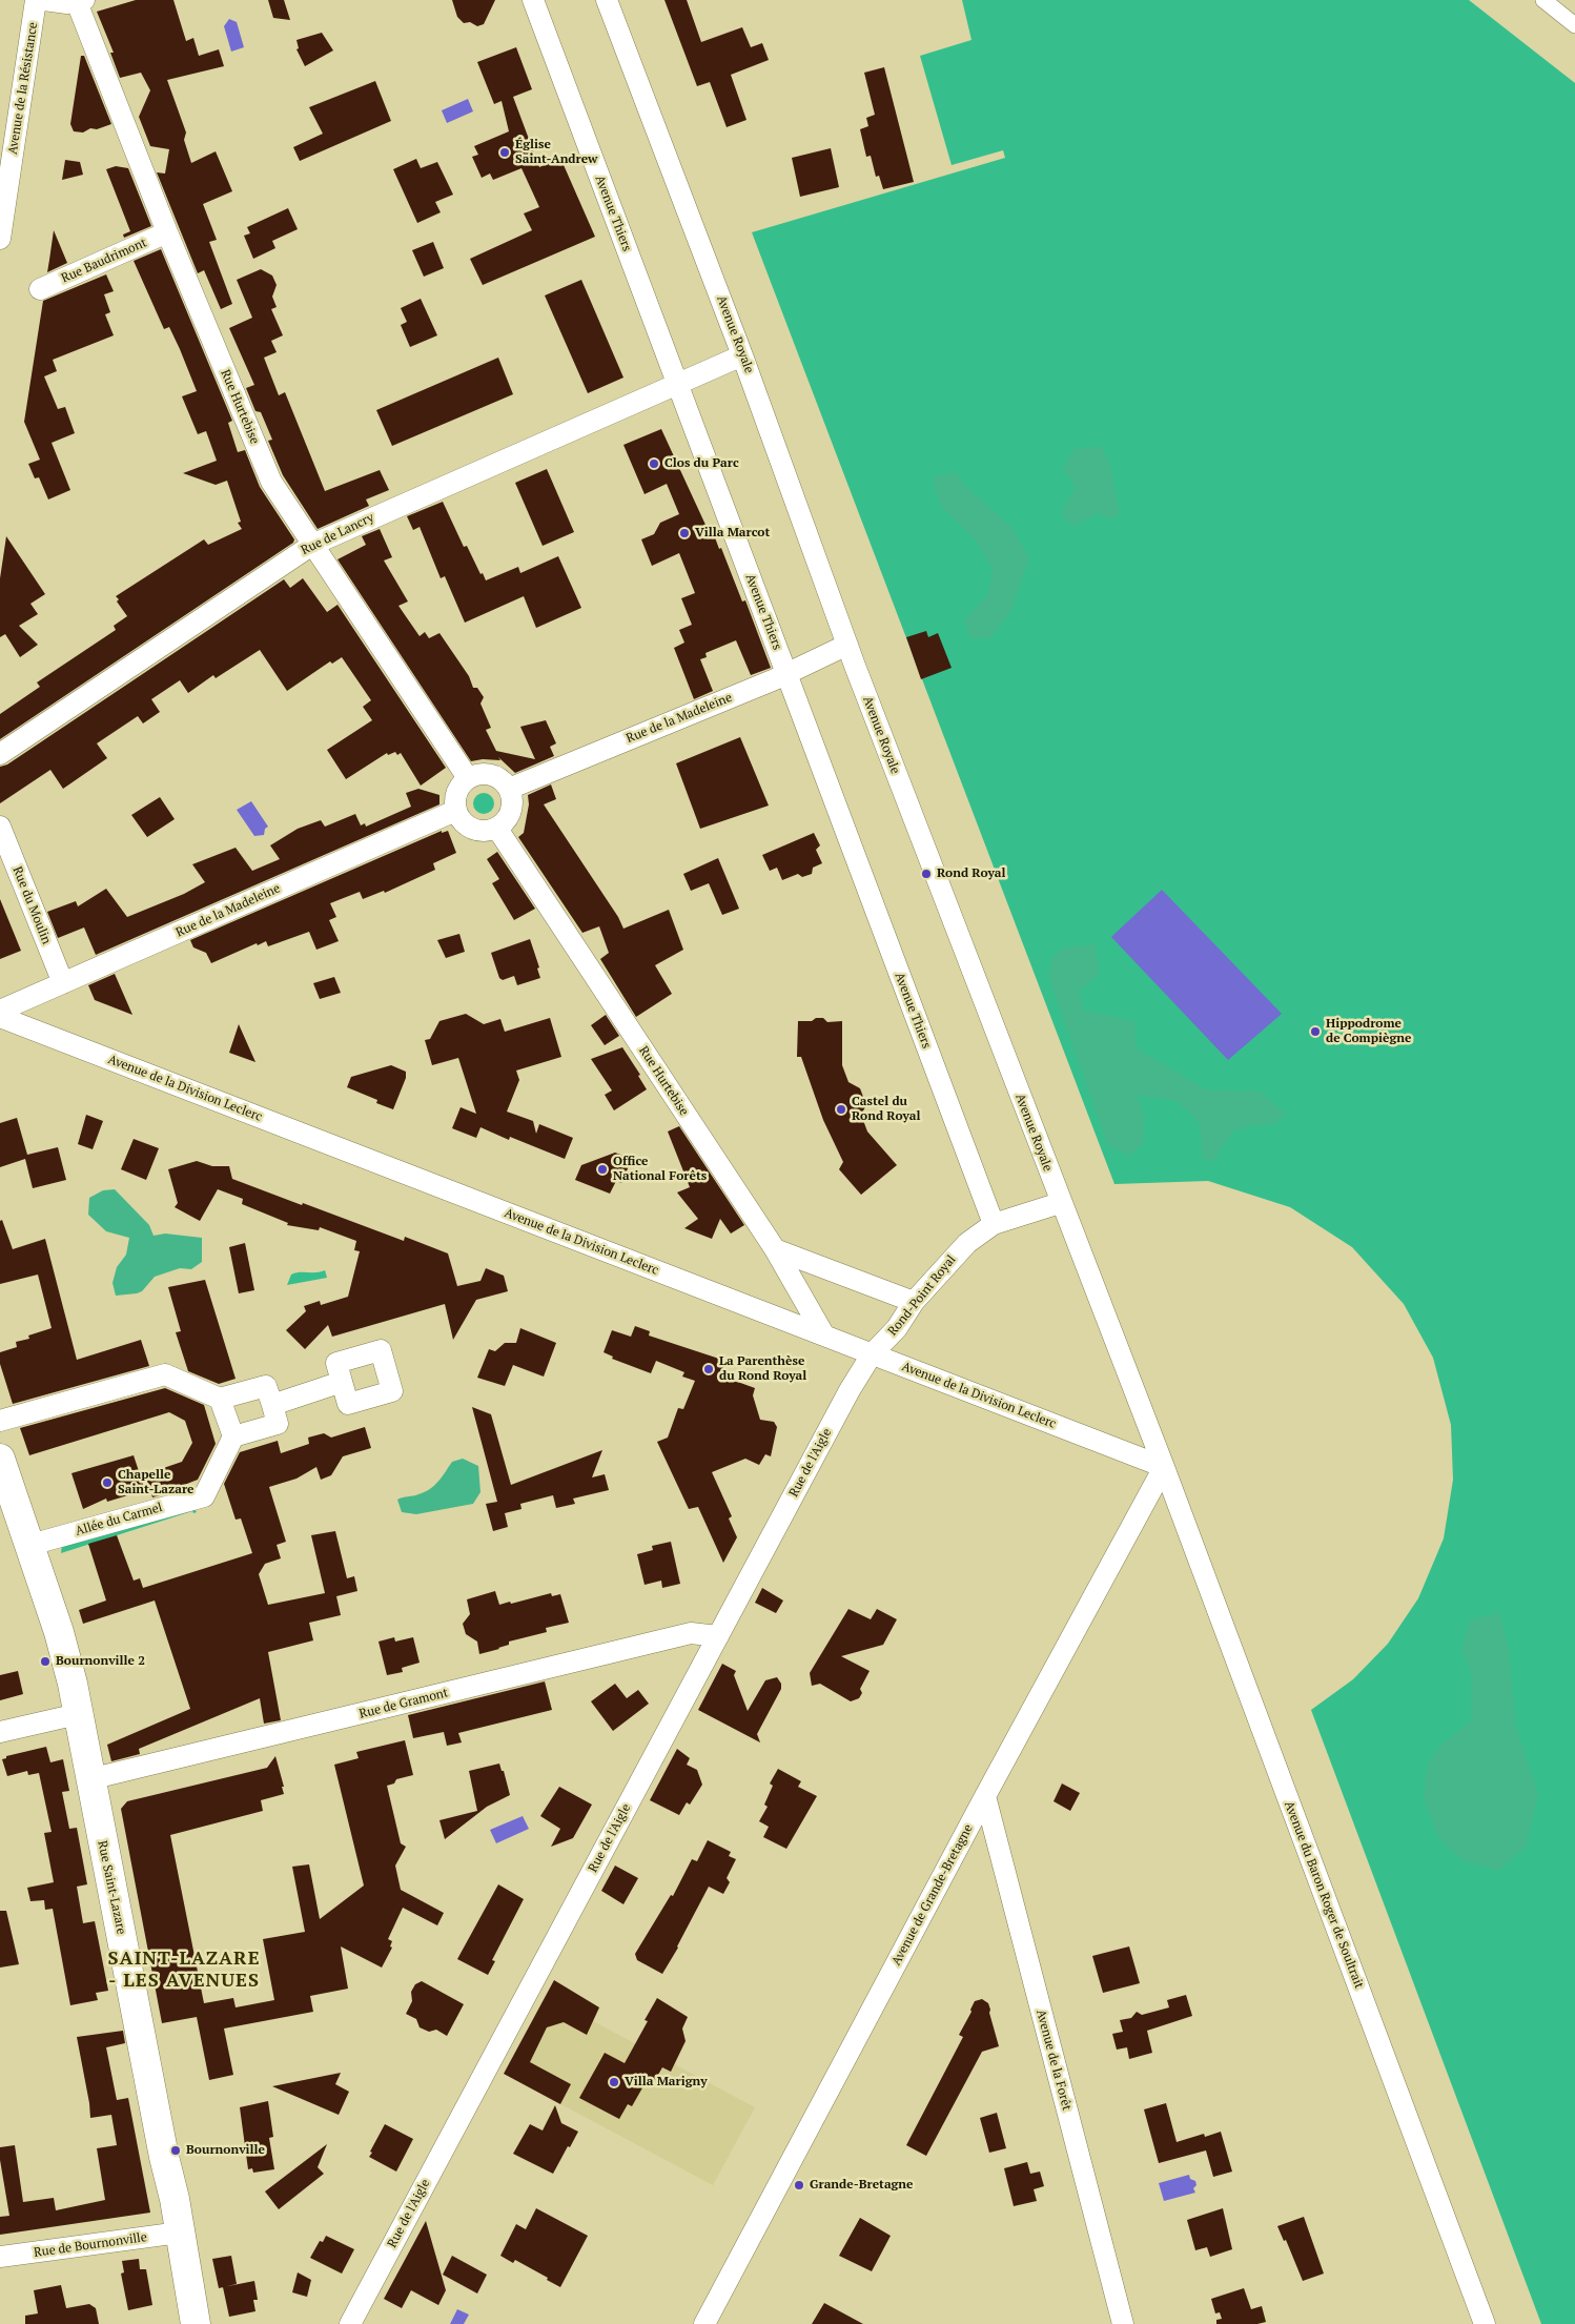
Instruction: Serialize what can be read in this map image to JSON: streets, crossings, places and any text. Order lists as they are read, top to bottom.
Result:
{
  "streets": {
    "main road": ["Rue Saint-Lazare"],
    "street": [
      "Avenue de la Résistance",
      "Avenue Thiers",
      "Rue Baudrimont",
      "Avenue Royale",
      "Rue Hurtebise",
      "Rue de Lancry",
      "Rue de la Madeleine",
      "Rue du Moulin",
      "Avenue de la Division Leclerc",
      "Rond-Point Royal",
      "Rue de l'Aigle",
      "Allée du Carmel",
      "Rue de Gramont",
      "Avenue de Grande-Bretagne",
      "Avenue du Baron Roger de Soultrait",
      "Avenue de la Forêt",
      "Rue de Bournonville"
    ]
  },
  "crossings": [
    ["Avenue Thiers", "Rue de Lancry"],
    ["Avenue Thiers", "Rue de la Madeleine"],
    ["Avenue Thiers", "Rond-Point Royal"],
    ["Rue Baudrimont", "Rue Hurtebise"],
    ["Avenue Royale", "Rue de Lancry"],
    ["Avenue Royale", "Rue de la Madeleine"],
    ["Avenue Royale", "Avenue de la Division Leclerc"],
    ["Avenue Royale", "Rond-Point Royal"],
    ["Avenue Royale", "Avenue de Grande-Bretagne"],
    ["Avenue Royale", "Avenue du Baron Roger de Soultrait"],
    ["Rue Hurtebise", "Rue de Lancry"],
    ["Rue Hurtebise", "Rue de la Madeleine"],
    ["Rue Hurtebise", "Avenue de la Division Leclerc"],
    ["Rue de la Madeleine", "Rue du Moulin"],
    ["Avenue de la Division Leclerc", "Rond-Point Royal"],
    ["Avenue de la Division Leclerc", "Rue de l'Aigle"],
    ["Avenue de la Division Leclerc", "Avenue de Grande-Bretagne"],
    ["Avenue de la Division Leclerc", "Avenue du Baron Roger de Soultrait"],
    ["Rond-Point Royal", "Rue de l'Aigle"],
    ["Rue de l'Aigle", "Rue de Gramont"],
    ["Allée du Carmel", "Rue Saint-Lazare"],
    ["Rue de Gramont", "Rue Saint-Lazare"],
    ["Rue Saint-Lazare", "Rue de Bournonville"],
    ["Avenue de Grande-Bretagne", "Avenue du Baron Roger de Soultrait"],
    ["Avenue de Grande-Bretagne", "Avenue de la Forêt"]
  ],
  "districts": ["SAINT-LAZARE - LES AVENUES"],
  "places": [
    "Église Saint-Andrew",
    "Clos du Parc",
    "Villa Marcot",
    "Rond Royal",
    "Hippodrome de Compiègne",
    "Castel du Rond Royal",
    "Office National Forêts",
    "La Parenthèse du Rond Royal",
    "Chapelle Saint-Lazare",
    "Bournonville 2",
    "Villa Marigny",
    "Bournonville",
    "Grande-Bretagne"
  ]
}
